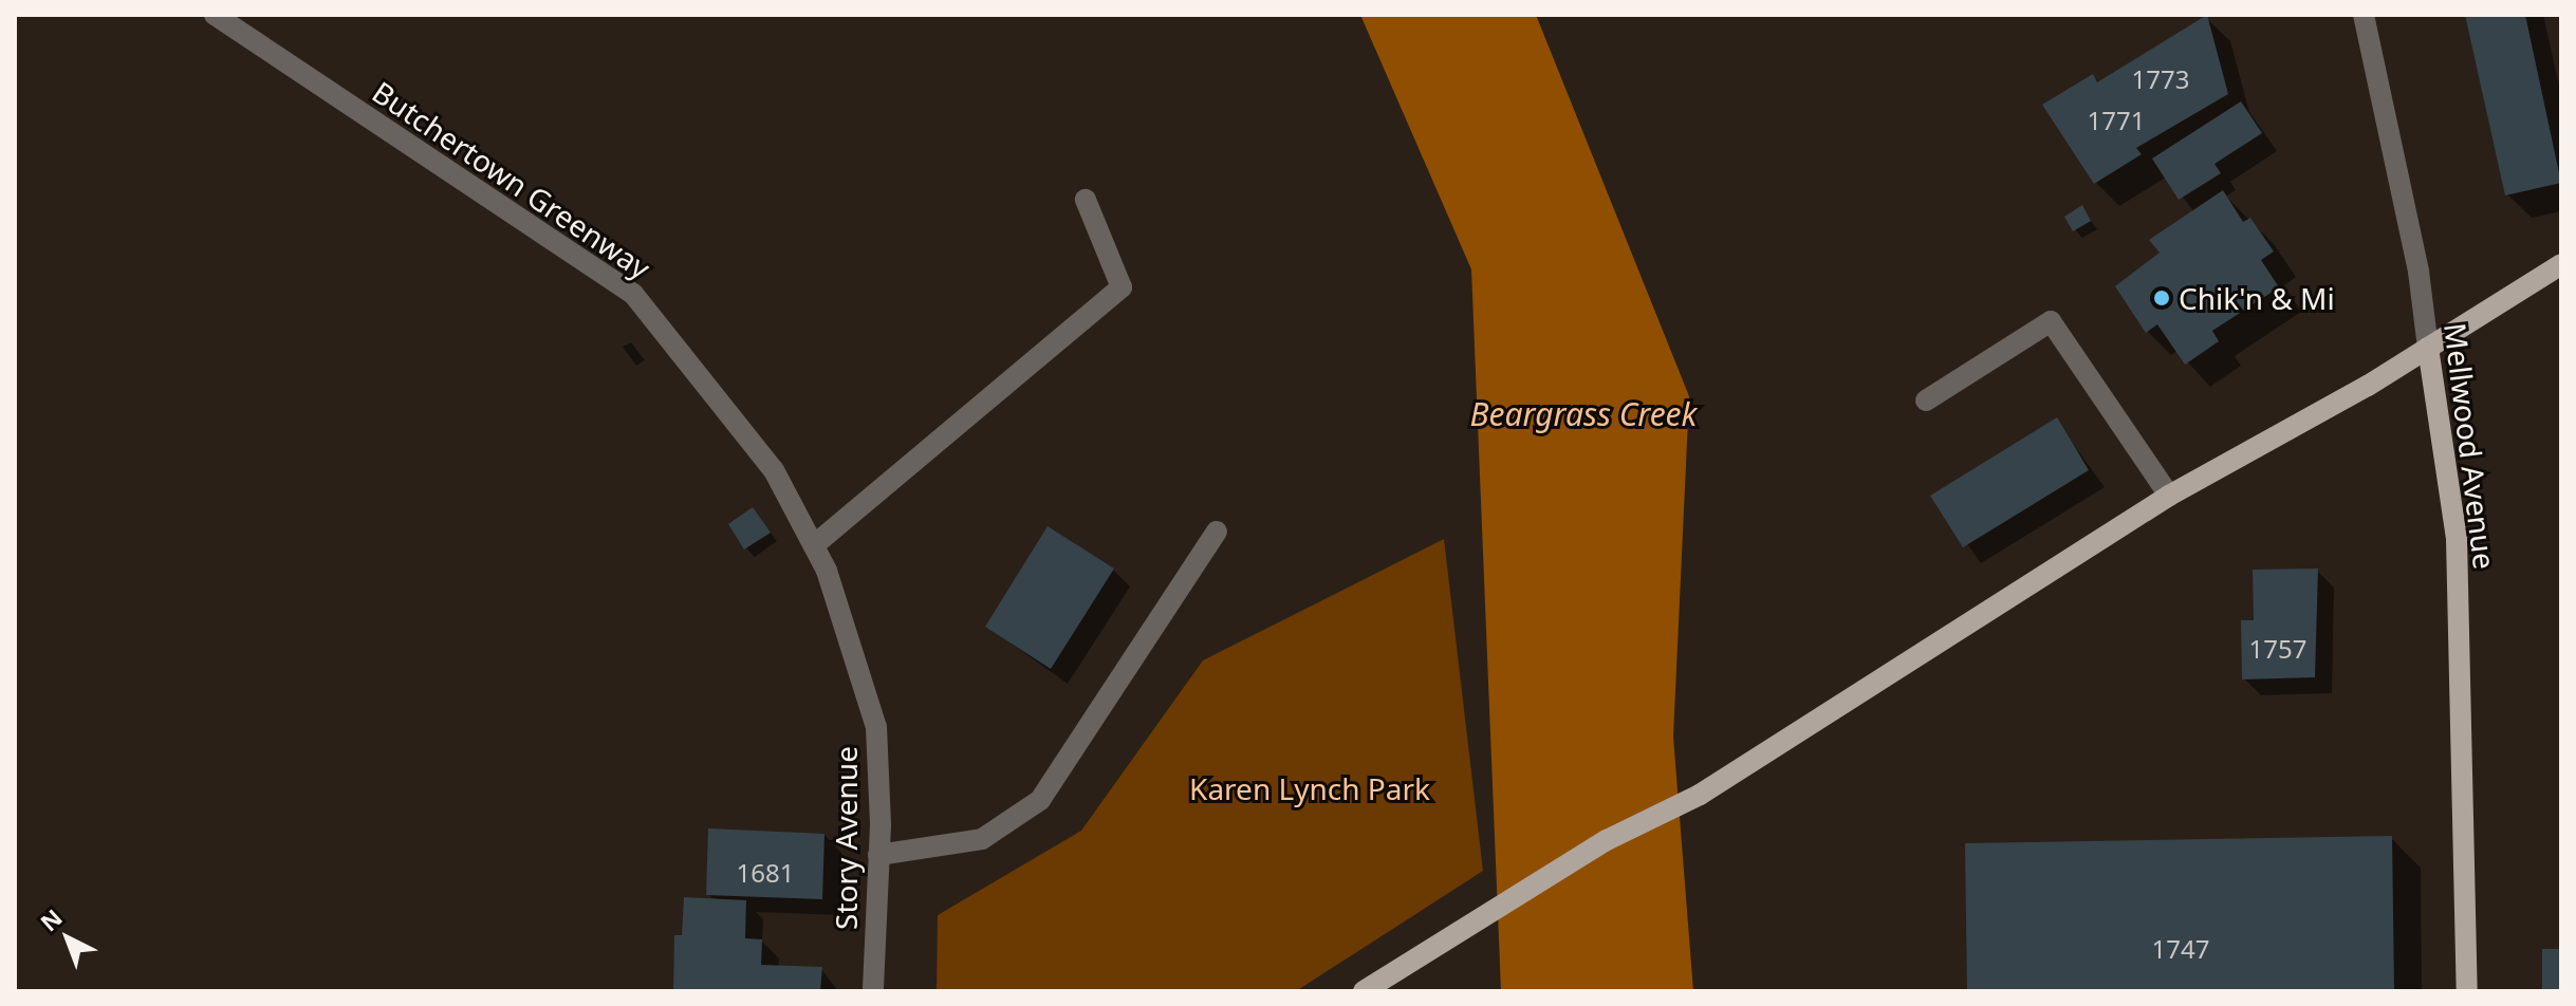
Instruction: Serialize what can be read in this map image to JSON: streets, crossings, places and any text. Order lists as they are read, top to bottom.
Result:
{
  "streets": {
    "main road": ["Mellwood Avenue"],
    "street": ["Butchertown Greenway", "Story Avenue"]
  },
  "crossings": [
    ["Butchertown Greenway", "Story Avenue"]
  ],
  "water": ["Beargrass Creek"],
  "parks": ["Karen Lynch Park"],
  "places": ["Chik'n & Mi"],
  "house_numbers": [
    "1773",
    "1771",
    "1757",
    "1681",
    "1747"
  ],
  "north": "top left"
}
